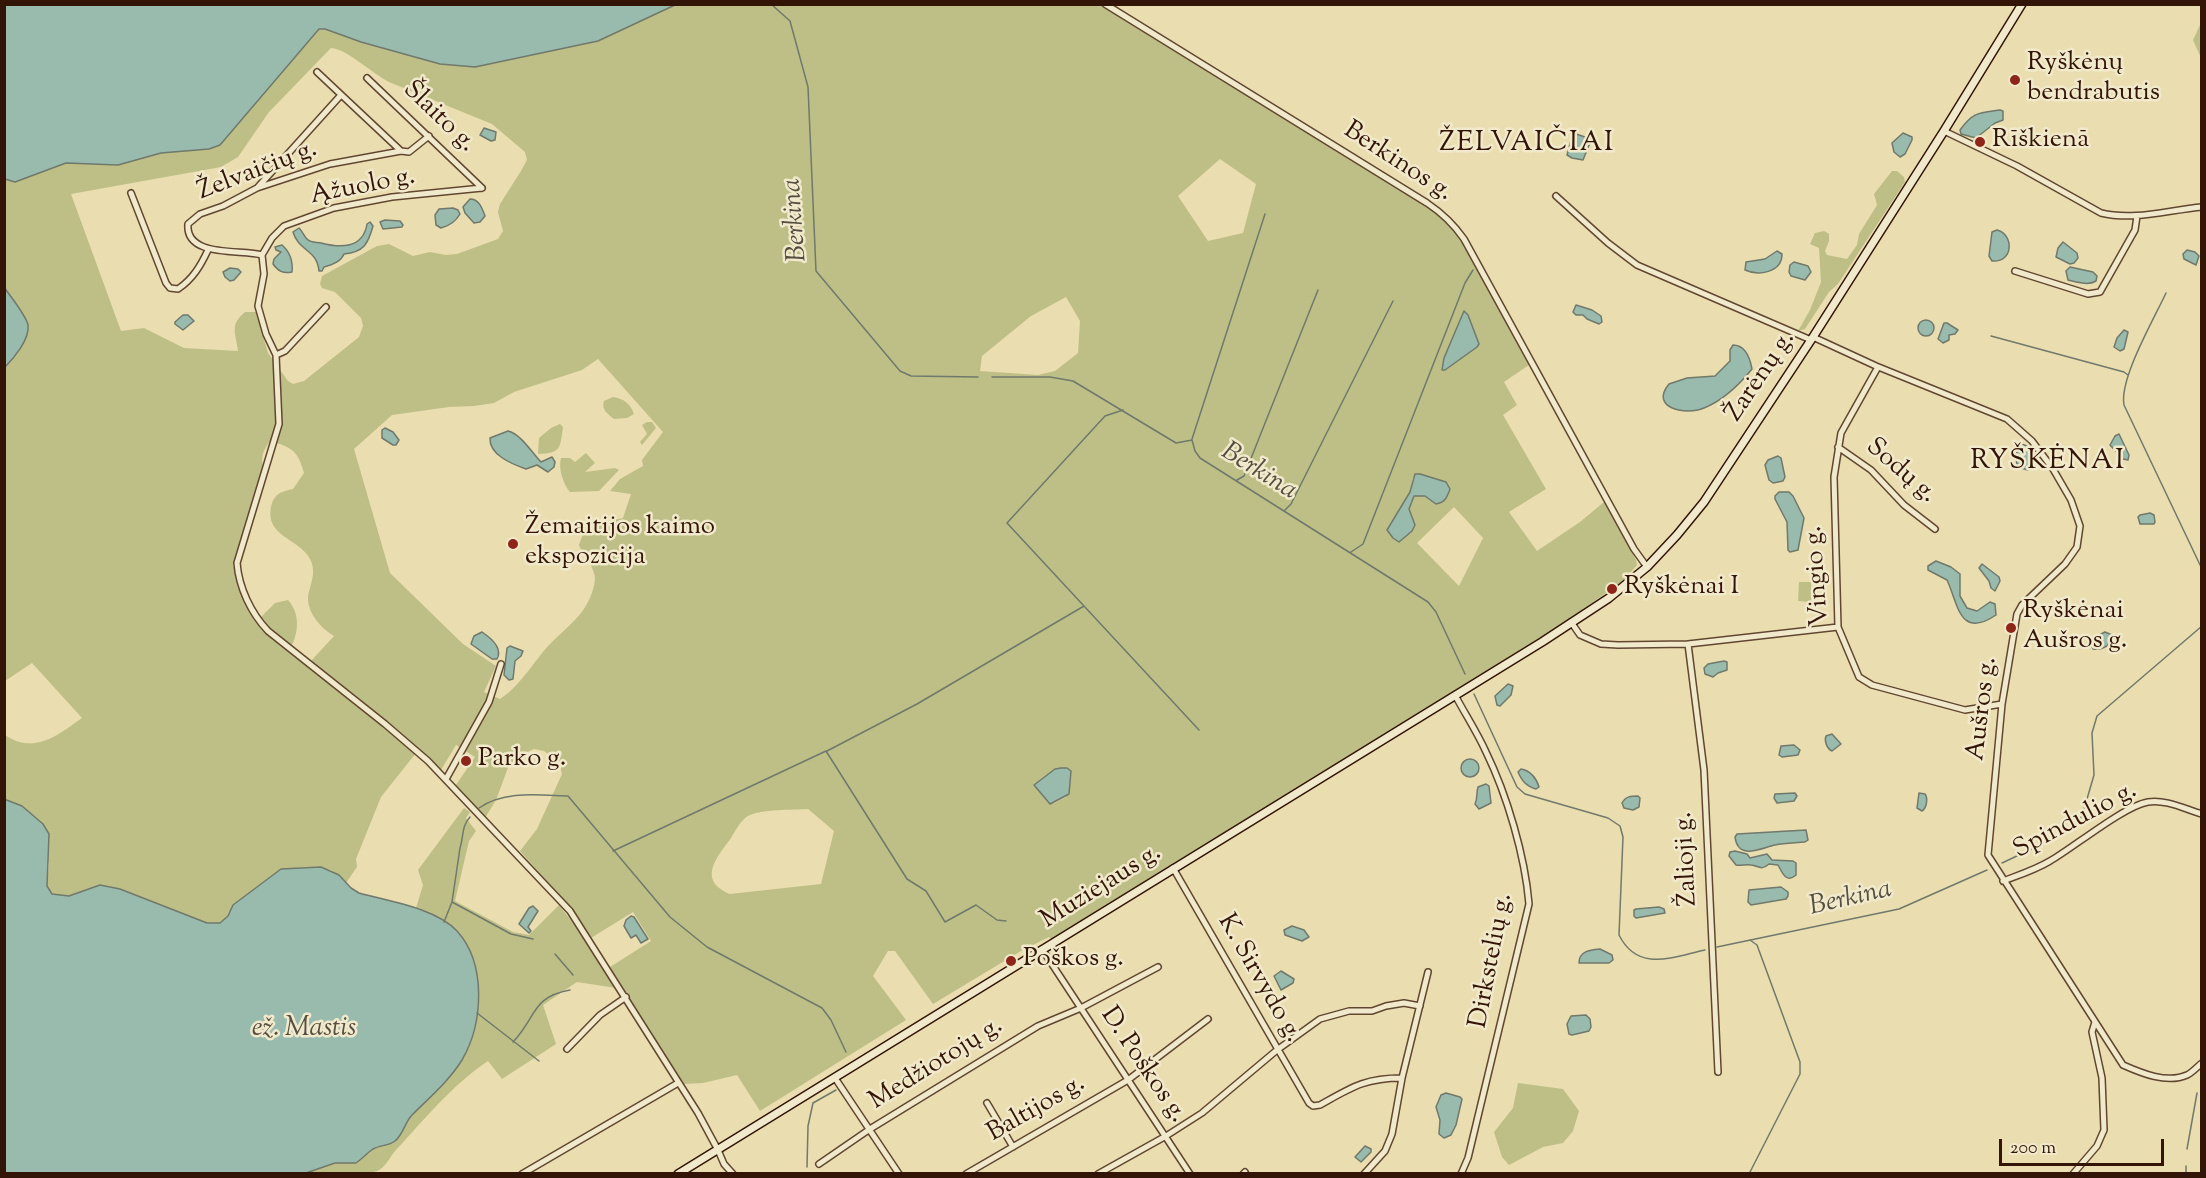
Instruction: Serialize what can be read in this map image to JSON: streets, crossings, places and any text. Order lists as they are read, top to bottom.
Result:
{
  "streets": {
    "main road": ["Žarėnų g.", "Muziejaus g."],
    "street": [
      "Šlaito g.",
      "Berkinos g.",
      "Želvaičių g.",
      "Ąžuolo g.",
      "Sodų g.",
      "Vingio g.",
      "Aušros g.",
      "Spindulio g.",
      "Žalioji g.",
      "Dirkstelių g.",
      "K. Sirvydo g.",
      "Medžiotojų g.",
      "D. Poškos g.",
      "Baltijos g."
    ]
  },
  "crossings": [
    ["Šlaito g.", "Želvaičių g."],
    ["Šlaito g.", "Ąžuolo g."],
    ["Berkinos g.", "Žarėnų g."],
    ["Žarėnų g.", "Aušros g."],
    ["Žarėnų g.", "Muziejaus g."],
    ["Žarėnų g.", "Dirkstelių g."],
    ["Sodų g.", "Vingio g."],
    ["Vingio g.", "Aušros g."],
    ["Aušros g.", "Spindulio g."],
    ["Muziejaus g.", "Dirkstelių g."],
    ["Muziejaus g.", "K. Sirvydo g."],
    ["Muziejaus g.", "D. Poškos g."],
    ["Medžiotojų g.", "D. Poškos g."],
    ["D. Poškos g.", "Baltijos g."]
  ],
  "districts": ["ŽELVAIČIAI", "RYŠKĖNAI"],
  "water": ["Berkina", "ež. Mastis"],
  "places": [
    "Ryškėnų bendrabutis",
    "Rīškienā",
    "Žemaitijos kaimo ekspozicija",
    "Ryškėnai I",
    "Ryškėnai Aušros g.",
    "Parko g.",
    "Poškos g."
  ],
  "scale_bar": "200 m"
}
